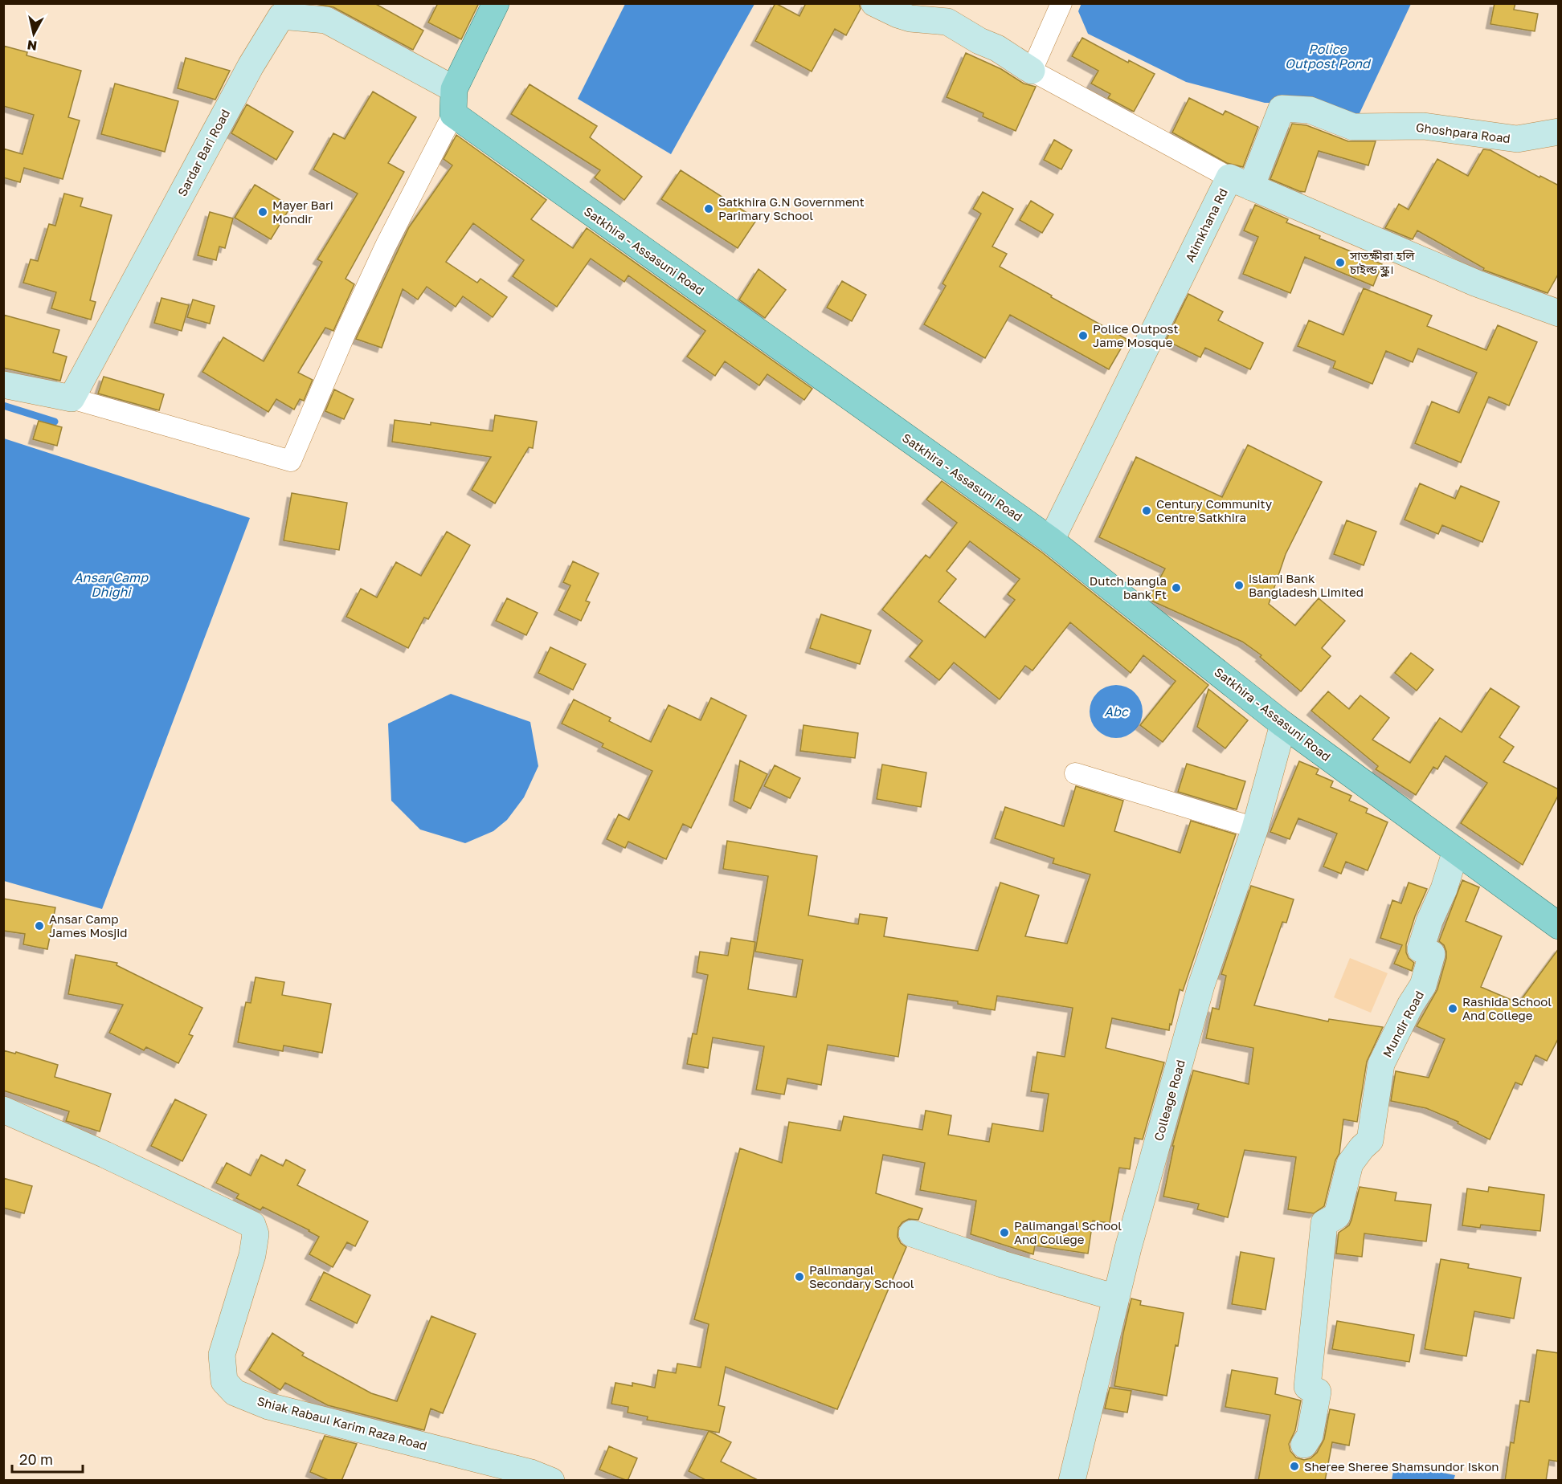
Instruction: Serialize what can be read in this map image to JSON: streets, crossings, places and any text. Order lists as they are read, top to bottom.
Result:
{
  "streets": {
    "main road": ["Satkhira - Assasuni Road"],
    "street": [
      "Ghoshpara Road",
      "Sardar Bari Road",
      "Atimkhana Rd",
      "Mundir Road",
      "Colleage Road",
      "Shiak Rabaul Karim Raza Road"
    ]
  },
  "crossings": [
    ["Ghoshpara Road", "Atimkhana Rd"],
    ["Sardar Bari Road", "Satkhira - Assasuni Road"],
    ["Atimkhana Rd", "Satkhira - Assasuni Road"],
    ["Satkhira - Assasuni Road", "Mundir Road"],
    ["Satkhira - Assasuni Road", "Colleage Road"]
  ],
  "water": ["Police Outpost Pond", "Ansar Camp Dhighi", "Abc"],
  "places": [
    "Satkhira G.N Government Parimary School",
    "Mayer Bari Mondir",
    "সাতক্ষীরা হলি চাইল্ড স্কুল।",
    "Police Outpost Jame Mosque",
    "Century Community Centre Satkhira",
    "islami Bank Bangladesh Limited",
    "Dutch bangla bank Ft",
    "Ansar Camp James Mosjid",
    "Rashida School And College",
    "Palimangal School And College",
    "Palimangal Secondary School",
    "Sheree Sheree Shamsundor Iskon"
  ],
  "scale_bar": "20 m",
  "north": "bottom"
}
